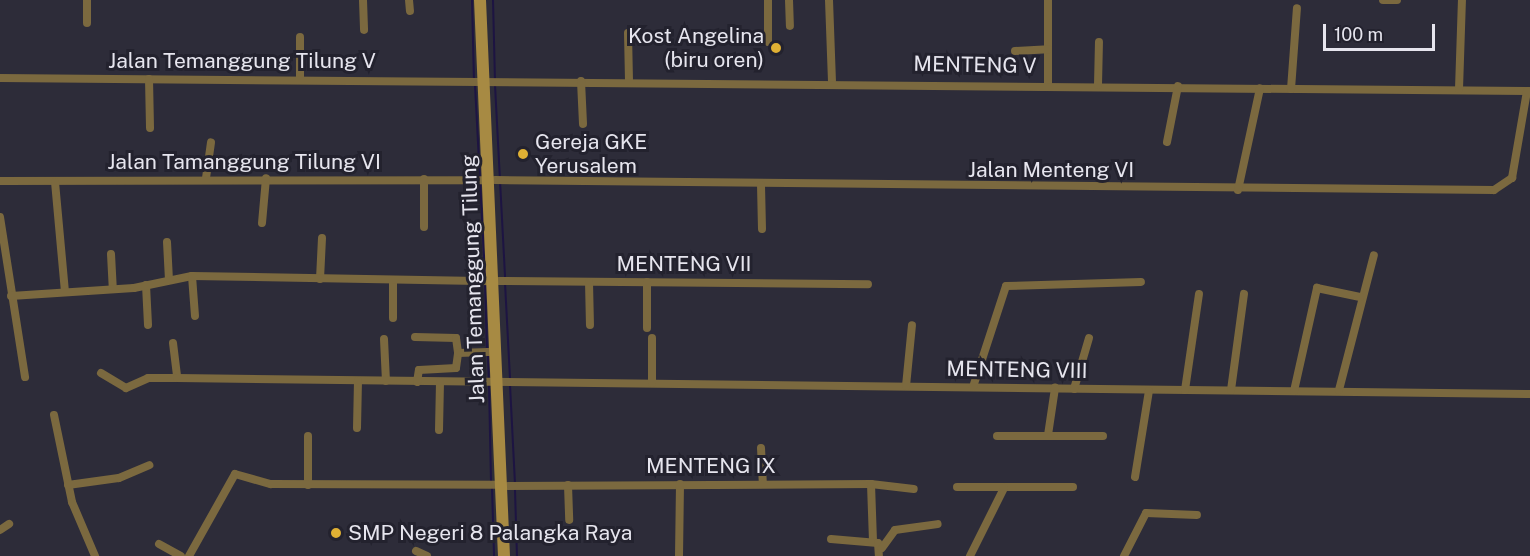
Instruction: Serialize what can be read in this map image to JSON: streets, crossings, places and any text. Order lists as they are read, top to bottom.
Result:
{
  "streets": {
    "street": [
      "Jalan Temanggung Tilung V",
      "MENTENG V",
      "Jalan Tamanggung Tilung VI",
      "Jalan Menteng VI",
      "MENTENG VII",
      "Jalan Temanggung Tilung",
      "MENTENG VIII",
      "MENTENG IX"
    ]
  },
  "crossings": [
    ["Jalan Temanggung Tilung V", "MENTENG V"],
    ["Jalan Temanggung Tilung V", "Jalan Temanggung Tilung"],
    ["MENTENG V", "Jalan Menteng VI"],
    ["MENTENG V", "Jalan Temanggung Tilung"],
    ["Jalan Tamanggung Tilung VI", "Jalan Menteng VI"],
    ["Jalan Tamanggung Tilung VI", "Jalan Temanggung Tilung"],
    ["Jalan Menteng VI", "Jalan Temanggung Tilung"],
    ["MENTENG VII", "Jalan Temanggung Tilung"],
    ["Jalan Temanggung Tilung", "MENTENG VIII"],
    ["Jalan Temanggung Tilung", "MENTENG IX"]
  ],
  "places": ["Kost Angelina (biru oren)", "Gereja GKE Yerusalem", "SMP Negeri 8 Palangka Raya"],
  "scale_bar": "100 m"
}
